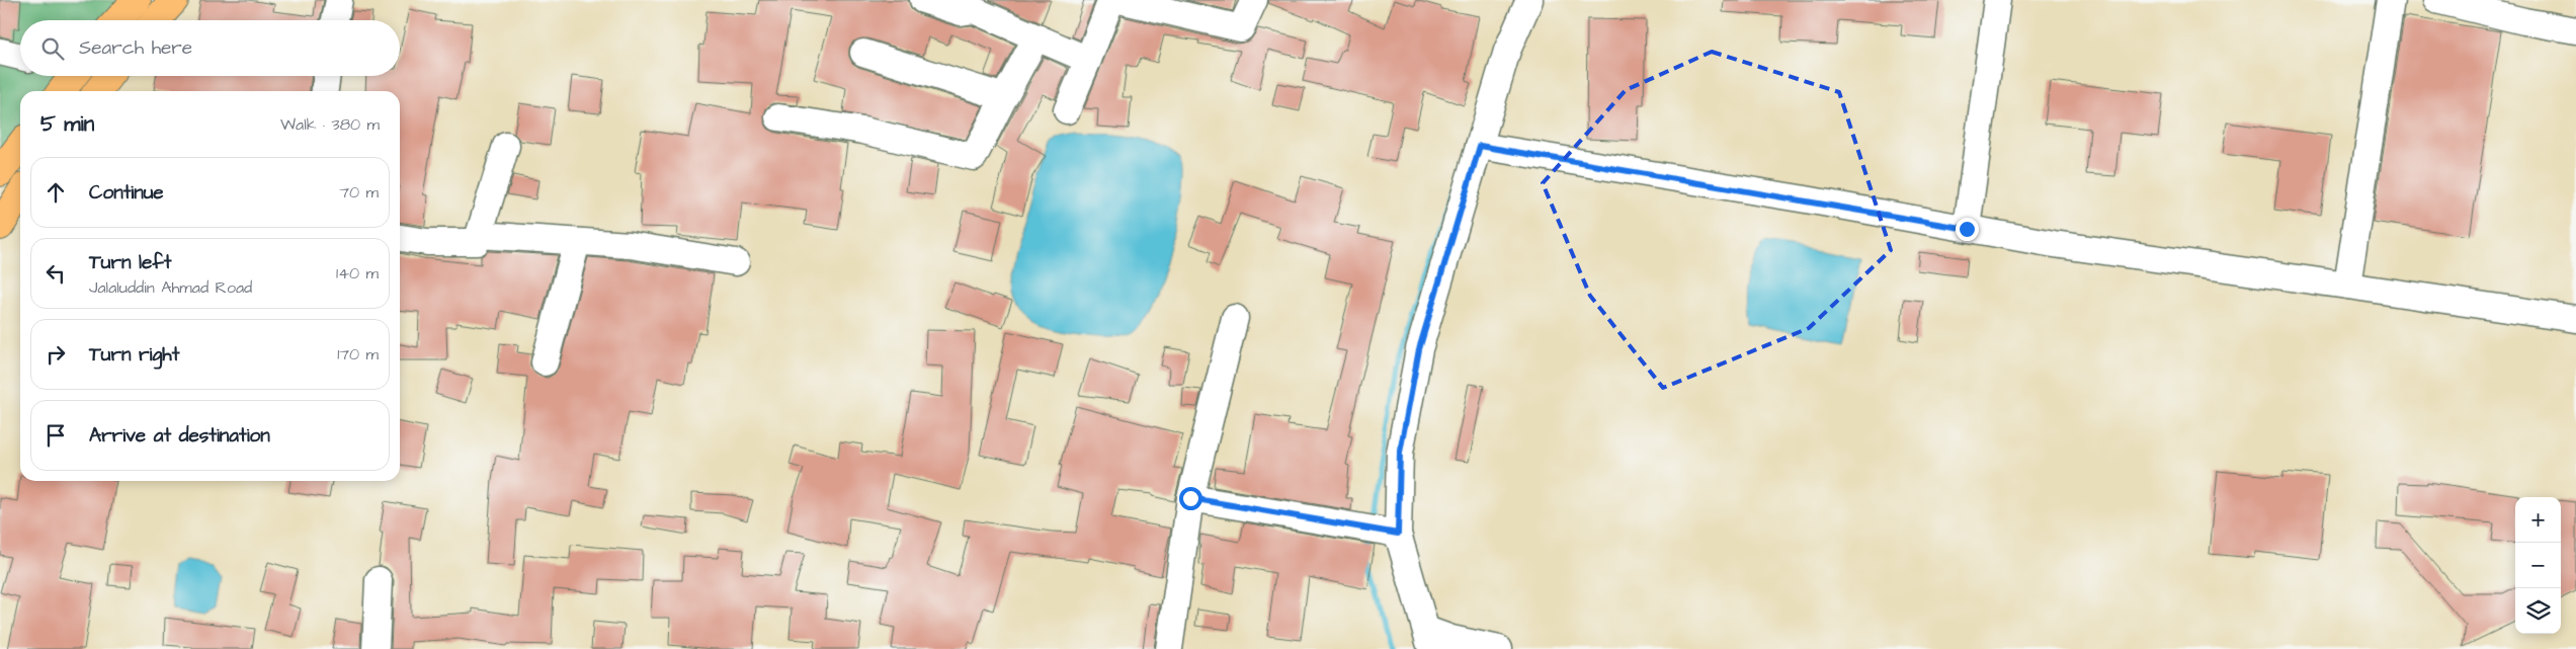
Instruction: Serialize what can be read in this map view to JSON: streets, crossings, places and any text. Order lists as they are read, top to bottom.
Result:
{
  "page": {
    "search": "Search here",
    "heading": ["5 min", "Walk · 380 m"],
    "list": [
      ["Continue", "70 m"],
      ["Turn left", "Jalaluddin Ahmad Road", "140 m"],
      ["Turn right", "170 m"],
      "Arrive at destination"
    ],
    "map_buttons": ["+", "−"]
  }
}
